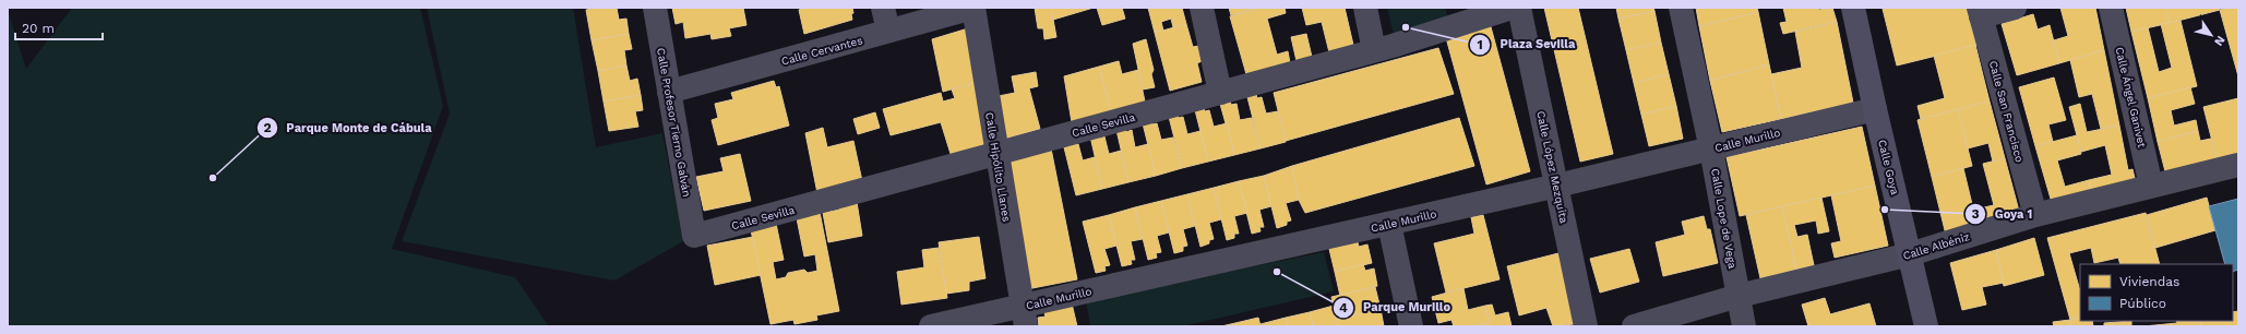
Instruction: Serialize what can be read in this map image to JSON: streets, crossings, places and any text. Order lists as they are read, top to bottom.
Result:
{
  "streets": {
    "street": [
      "Calle Cervantes",
      "Calle Ángel Ganivet",
      "Calle San Francisco",
      "Calle Profesor Tierno Galván",
      "Calle Sevilla",
      "Calle Murillo",
      "Calle Hipólito Llanes",
      "Calle López Mezquita",
      "Calle Goya",
      "Calle Lope de Vega",
      "Calle Albéniz"
    ]
  },
  "crossings": [
    ["Calle Cervantes", "Calle Profesor Tierno Galván"],
    ["Calle Cervantes", "Calle Hipólito Llanes"],
    ["Calle Ángel Ganivet", "Calle Albéniz"],
    ["Calle San Francisco", "Calle Albéniz"],
    ["Calle Profesor Tierno Galván", "Calle Sevilla"],
    ["Calle Sevilla", "Calle Hipólito Llanes"],
    ["Calle Murillo", "Calle Hipólito Llanes"],
    ["Calle Murillo", "Calle López Mezquita"],
    ["Calle Murillo", "Calle Goya"],
    ["Calle Murillo", "Calle Lope de Vega"],
    ["Calle Goya", "Calle Albéniz"],
    ["Calle Lope de Vega", "Calle Albéniz"]
  ],
  "places": [
    "Plaza Sevilla",
    "Parque Monte de Cábula",
    "Goya 1",
    "Parque Murillo"
  ],
  "legend": ["Viviendas", "Público"],
  "scale_bar": "20 m",
  "north": "bottom right"
}
